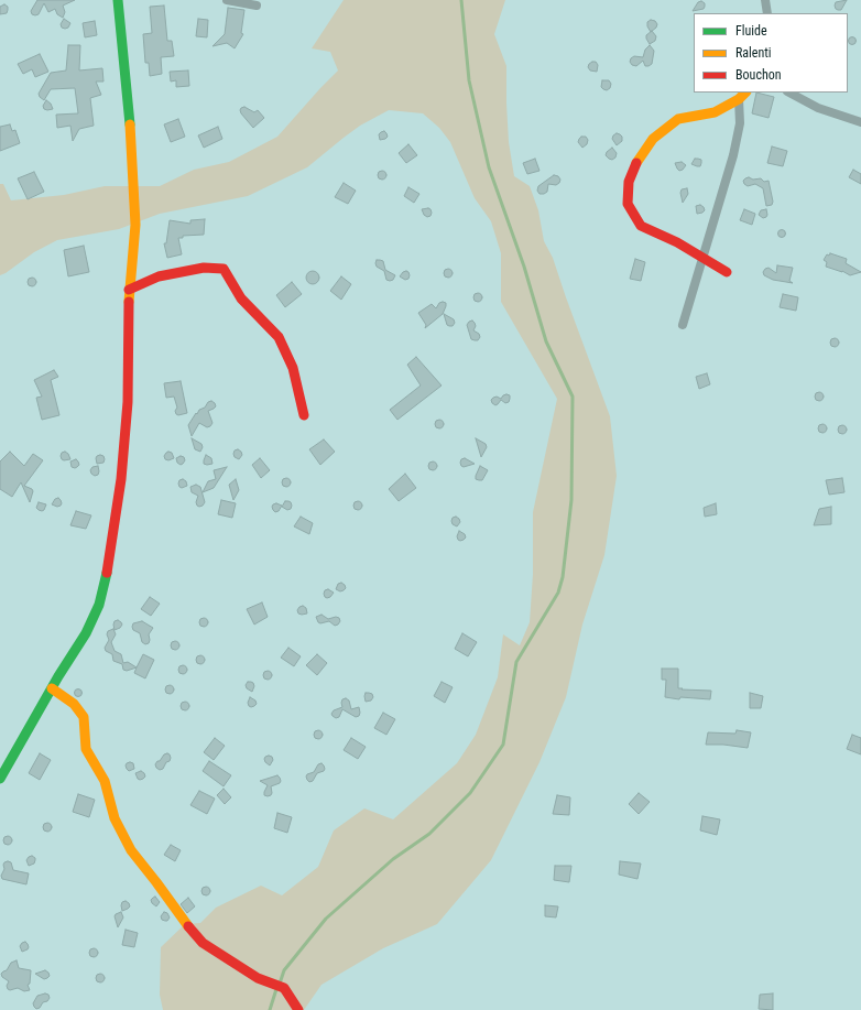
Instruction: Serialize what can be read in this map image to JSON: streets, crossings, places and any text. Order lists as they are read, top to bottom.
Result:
{
  "legend": ["Fluide", "Ralenti", "Bouchon"]
}
